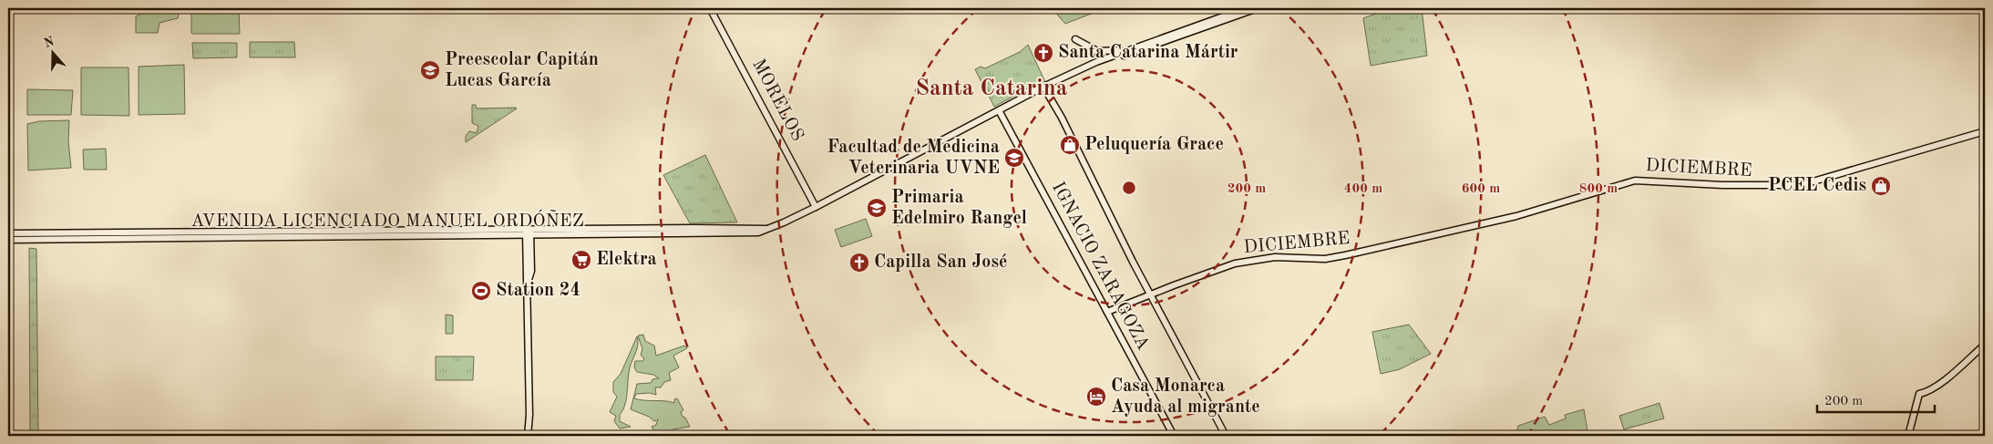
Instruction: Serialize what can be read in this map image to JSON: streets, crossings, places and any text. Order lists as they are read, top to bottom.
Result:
{
  "streets": {
    "main road": [
      "MORELOS",
      "DICIEMBRE",
      "AVENIDA LICENCIADO MANUEL ORDÓÑEZ",
      "IGNACIO ZARAGOZA"
    ]
  },
  "crossings": [
    ["MORELOS", "AVENIDA LICENCIADO MANUEL ORDÓÑEZ"],
    ["DICIEMBRE", "IGNACIO ZARAGOZA"],
    ["AVENIDA LICENCIADO MANUEL ORDÓÑEZ", "IGNACIO ZARAGOZA"]
  ],
  "districts": ["Santa Catarina"],
  "places": {
    "church": ["Santa Catarina Mártir", "Capilla San José"],
    "school or university": ["Preescolar Capitán Lucas García", "Facultad de Medicina Veterinaria UVNE", "Primaria Edelmiro Rangel"],
    "shop": ["Peluquería Grace", "PCEL Cedis"],
    "supermarket": ["Elektra"],
    "sports": ["Station 24"],
    "hotel": ["Casa Monarca Ayuda al migrante"]
  },
  "scale_bar": "200 m",
  "north": "top",
  "rings": [
    "200 m",
    "400 m",
    "600 m",
    "800 m"
  ]
}
